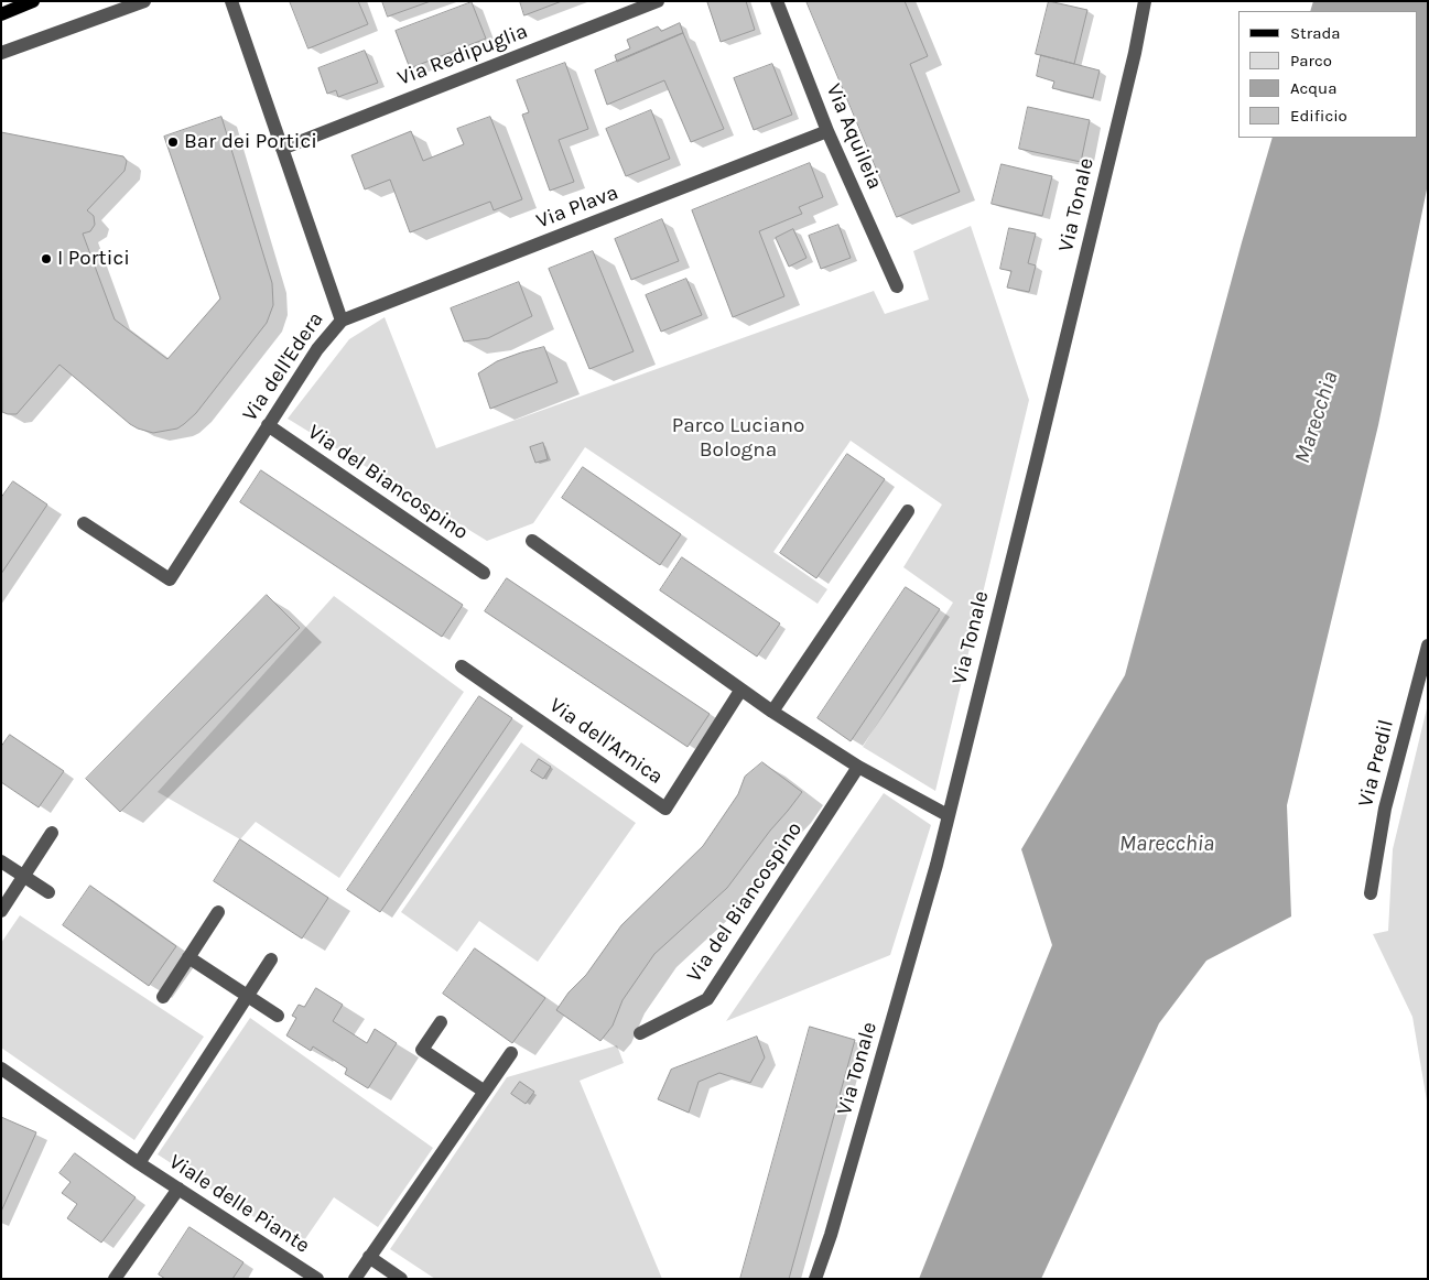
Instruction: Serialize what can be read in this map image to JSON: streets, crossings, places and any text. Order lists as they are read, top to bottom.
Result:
{
  "streets": {
    "street": [
      "Via Redipuglia",
      "Via Aquileia",
      "Via Tonale",
      "Via Plava",
      "Via dell'Edera",
      "Via del Biancospino",
      "Via dell'Arnica",
      "Via Predil",
      "Viale delle Piante"
    ]
  },
  "crossings": [
    ["Via Redipuglia", "Via dell'Edera"],
    ["Via Aquileia", "Via Plava"],
    ["Via Plava", "Via dell'Edera"],
    ["Via dell'Edera", "Via del Biancospino"]
  ],
  "water": ["Marecchia"],
  "parks": ["Parco Luciano Bologna"],
  "places": ["Bar dei Portici", "I Portici"],
  "legend": [
    "Strada",
    "Parco",
    "Acqua",
    "Edificio"
  ]
}
